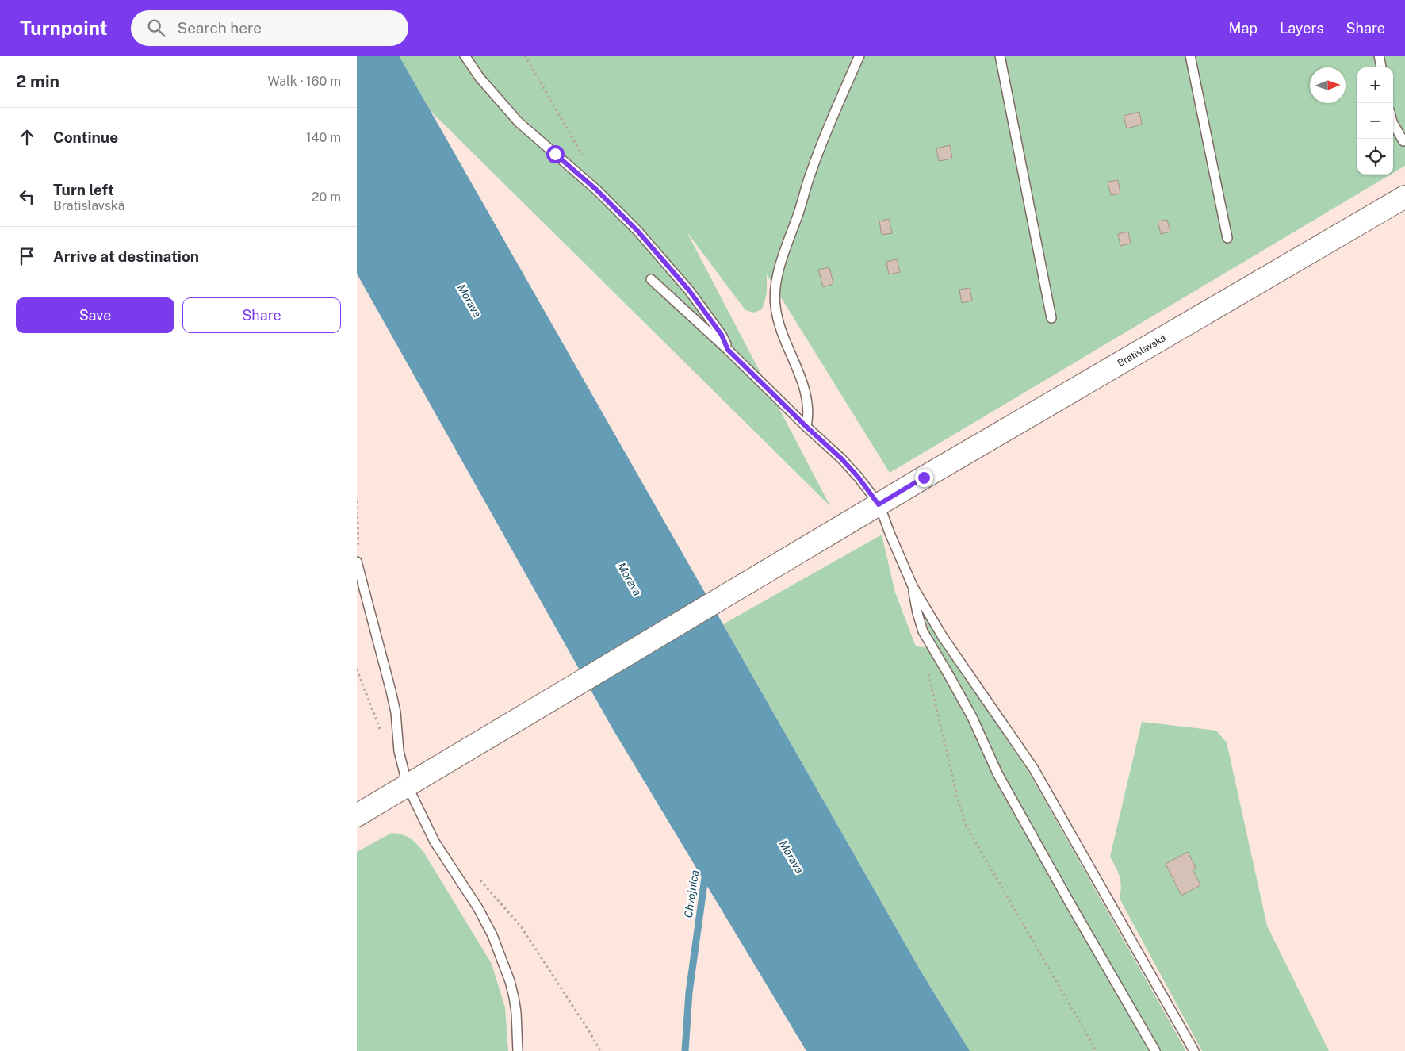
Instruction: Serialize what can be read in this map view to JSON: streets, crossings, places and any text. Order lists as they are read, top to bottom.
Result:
{
  "streets": {
    "main road": ["Bratislavská"]
  },
  "water": ["Morava", "Chvojnica"],
  "north": "right",
  "page": {
    "header": "Turnpoint",
    "search": "Search here",
    "nav": ["Map", "Layers", "Share"],
    "heading": ["2 min", "Walk · 160 m"],
    "map_buttons": ["+", "−"],
    "list": [
      ["Continue", "140 m"],
      ["Turn left", "Bratislavská", "20 m"],
      "Arrive at destination"
    ],
    "buttons": ["Save", "Share"]
  }
}
